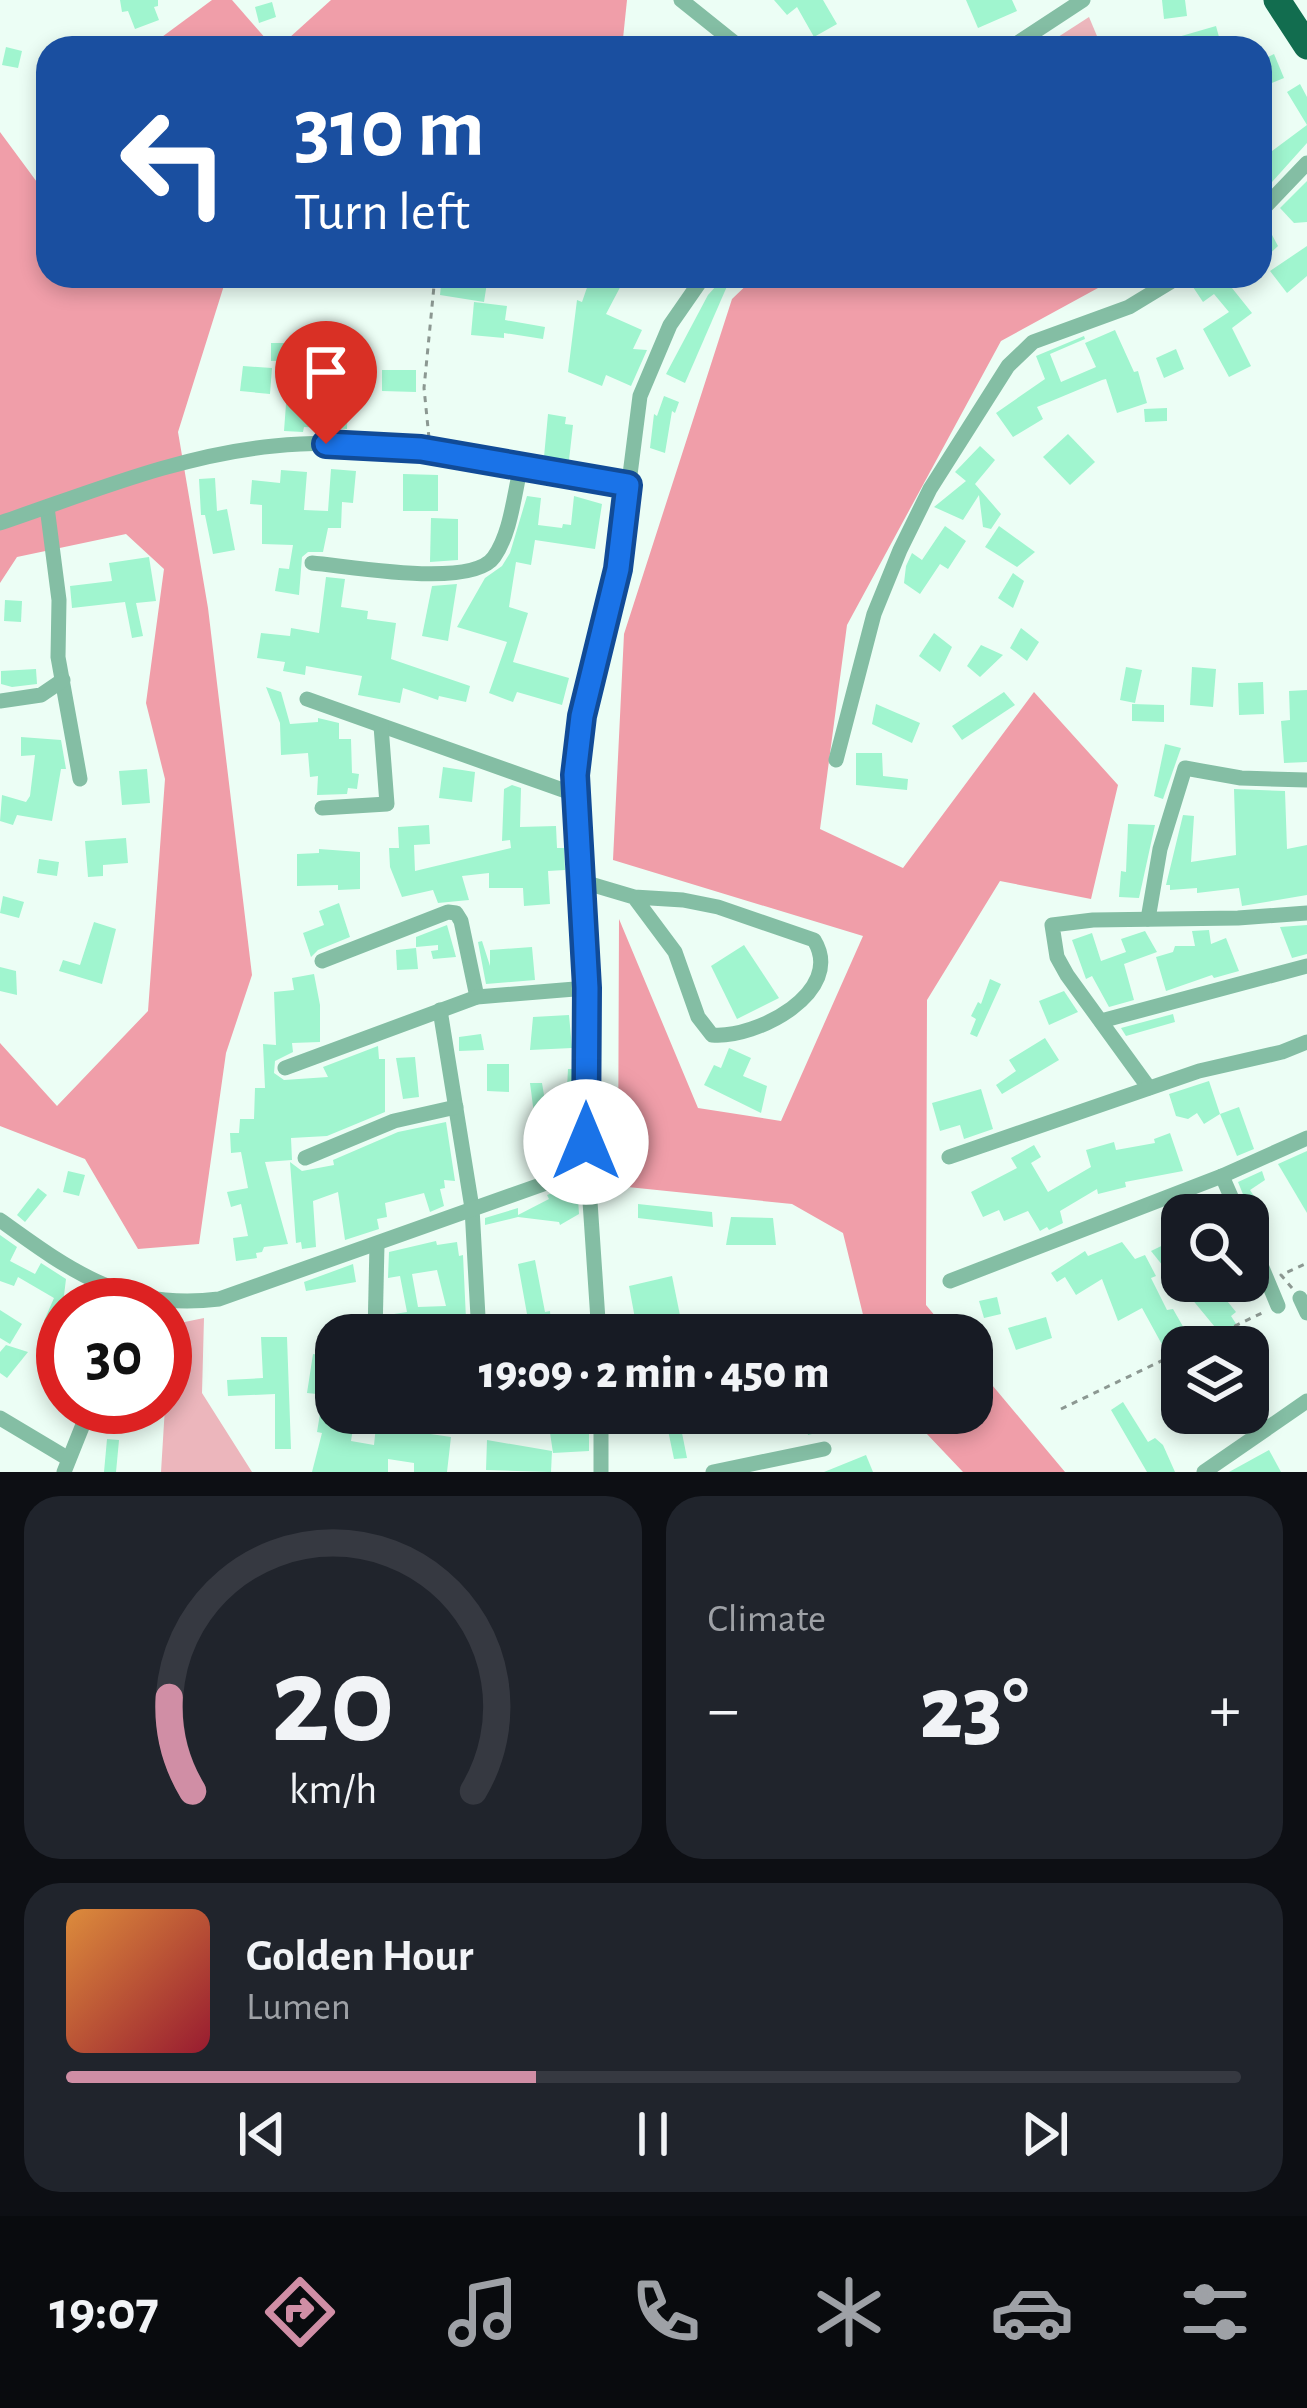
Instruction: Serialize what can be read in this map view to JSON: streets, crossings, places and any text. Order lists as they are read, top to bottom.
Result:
{
  "page": {
    "turn": ["310 m", "Turn left"],
    "limit": "30",
    "trip": "19:09 · 2 min · 450 m",
    "tile": "Climate",
    "heat": ["−", "23°", "+"],
    "song": ["Golden Hour", "Lumen"],
    "tabs": "19:07",
    "gauge": ["20", "km/h"]
  }
}
